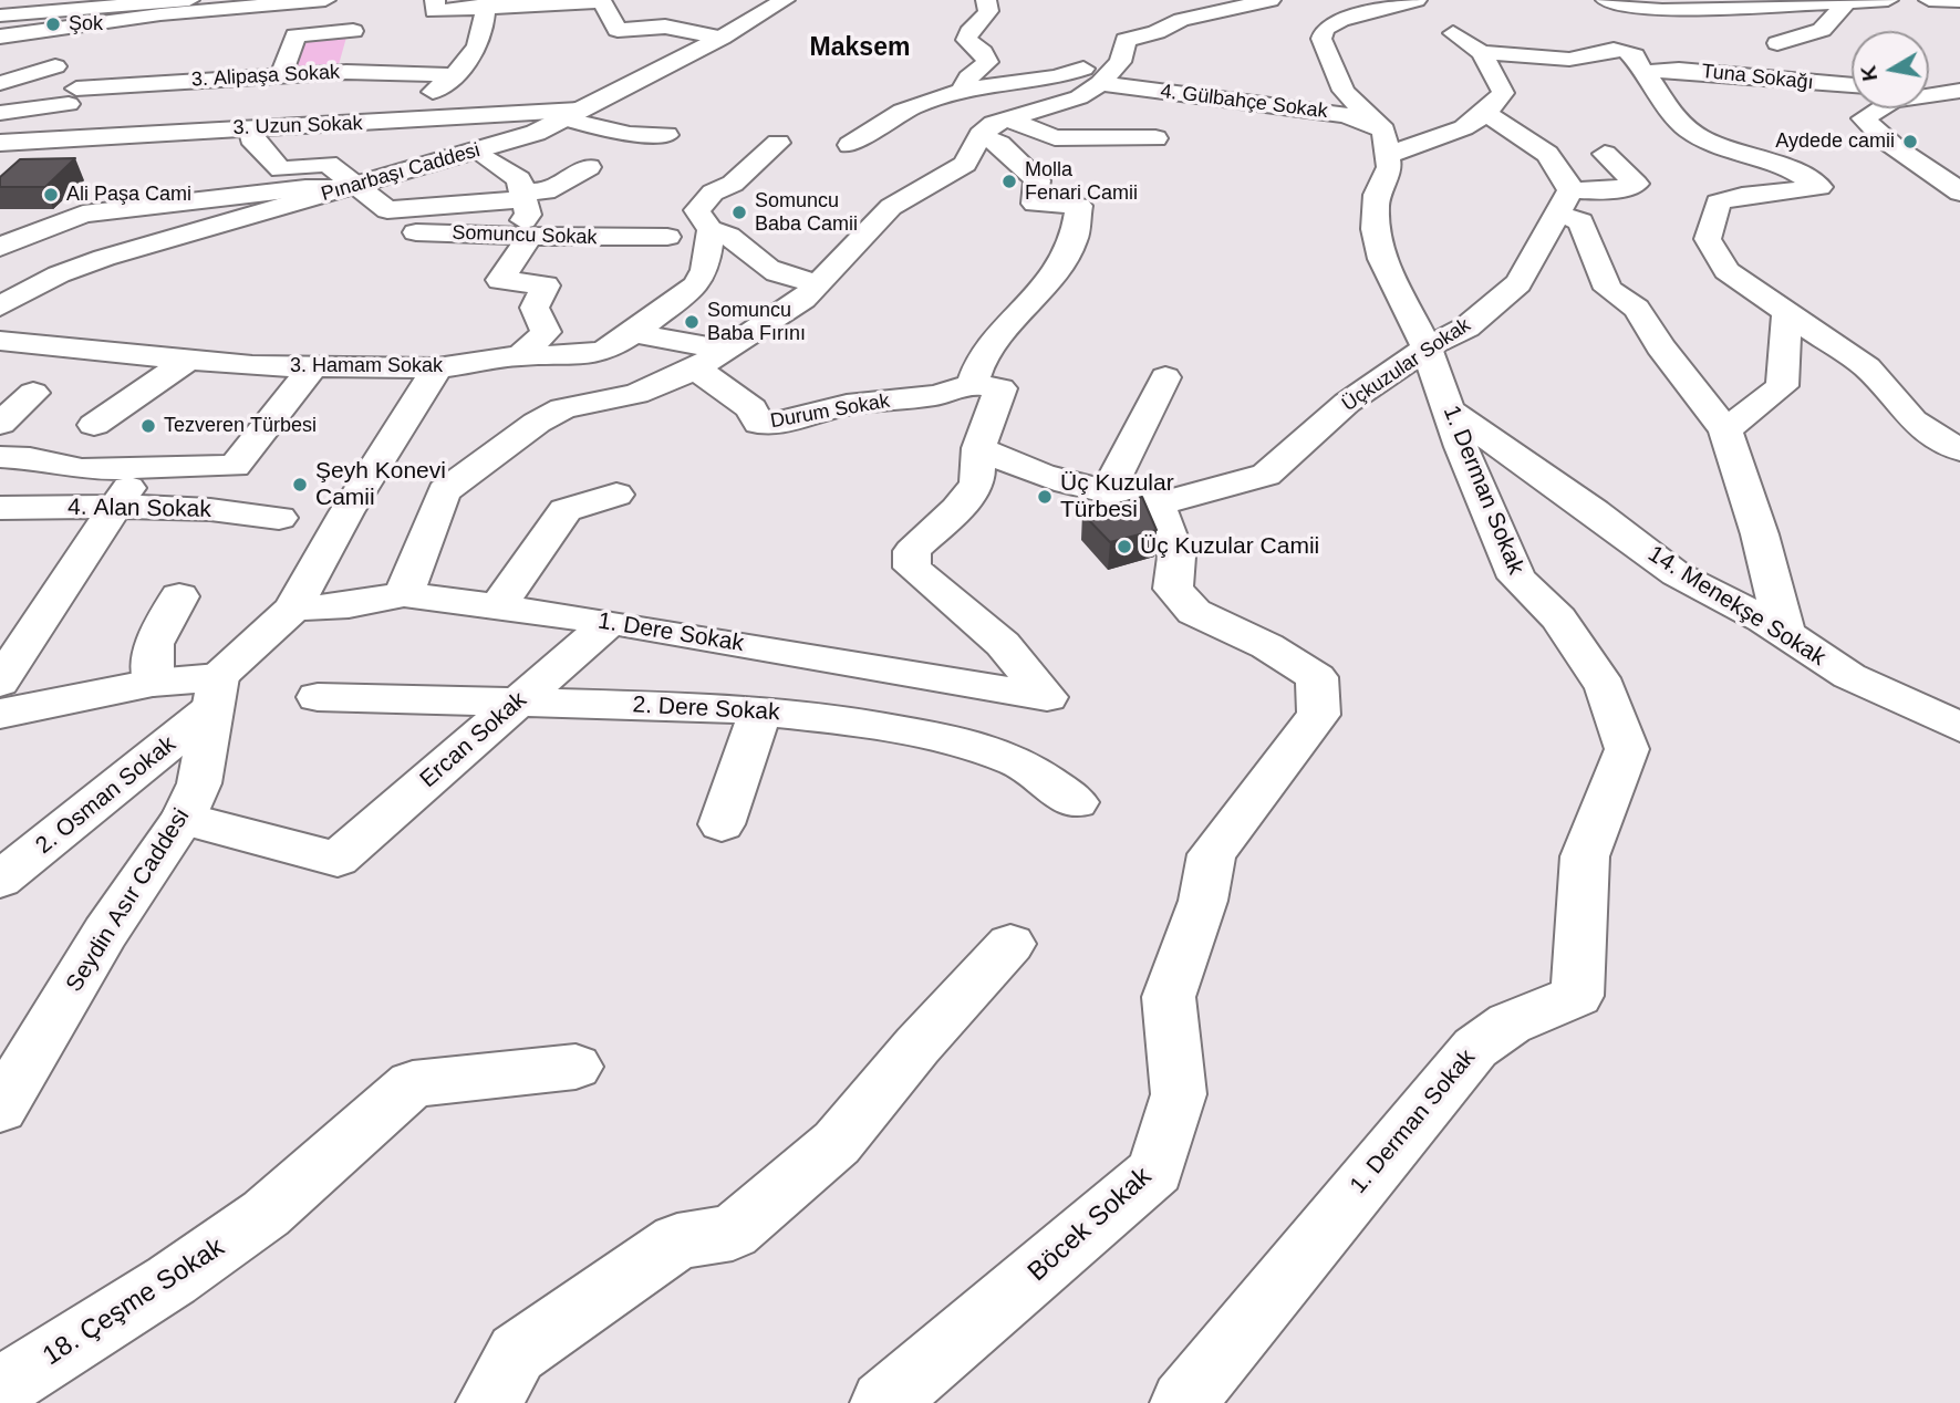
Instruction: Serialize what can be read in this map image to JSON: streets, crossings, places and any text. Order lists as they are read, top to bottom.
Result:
{
  "streets": {
    "street": [
      "3. Alipaşa Sokak",
      "Tuna Sokağı",
      "4. Gülbahçe Sokak",
      "3. Uzun Sokak",
      "Pınarbaşı Caddesi",
      "Somuncu Sokak",
      "Üçkuzular Sokak",
      "3. Hamam Sokak",
      "Durum Sokak",
      "1. Derman Sokak",
      "4. Alan Sokak",
      "14. Menekşe Sokak",
      "1. Dere Sokak",
      "2. Dere Sokak",
      "Ercan Sokak",
      "2. Osman Sokak",
      "Seydin Asır Caddesi",
      "Böcek Sokak",
      "18. Çeşme Sokak"
    ]
  },
  "crossings": [
    ["4. Gülbahçe Sokak", "1. Derman Sokak"],
    ["3. Uzun Sokak", "Pınarbaşı Caddesi"],
    ["Üçkuzular Sokak", "1. Derman Sokak"],
    ["Üçkuzular Sokak", "Böcek Sokak"],
    ["3. Hamam Sokak", "2. Osman Sokak"],
    ["1. Derman Sokak", "14. Menekşe Sokak"],
    ["1. Dere Sokak", "Ercan Sokak"],
    ["1. Dere Sokak", "2. Osman Sokak"],
    ["2. Dere Sokak", "Ercan Sokak"],
    ["Ercan Sokak", "Seydin Asır Caddesi"],
    ["2. Osman Sokak", "Seydin Asır Caddesi"]
  ],
  "districts": ["Maksem"],
  "places": [
    "Şok",
    "Aydede camii",
    "Molla Fenari Camii",
    "Ali Paşa Cami",
    "Somuncu Baba Camii",
    "Somuncu Baba Fırını",
    "Tezveren Türbesi",
    "Şeyh Konevi Camii",
    "Üç Kuzular Türbesi",
    "Üç Kuzular Camii"
  ],
  "north": "left"
}
